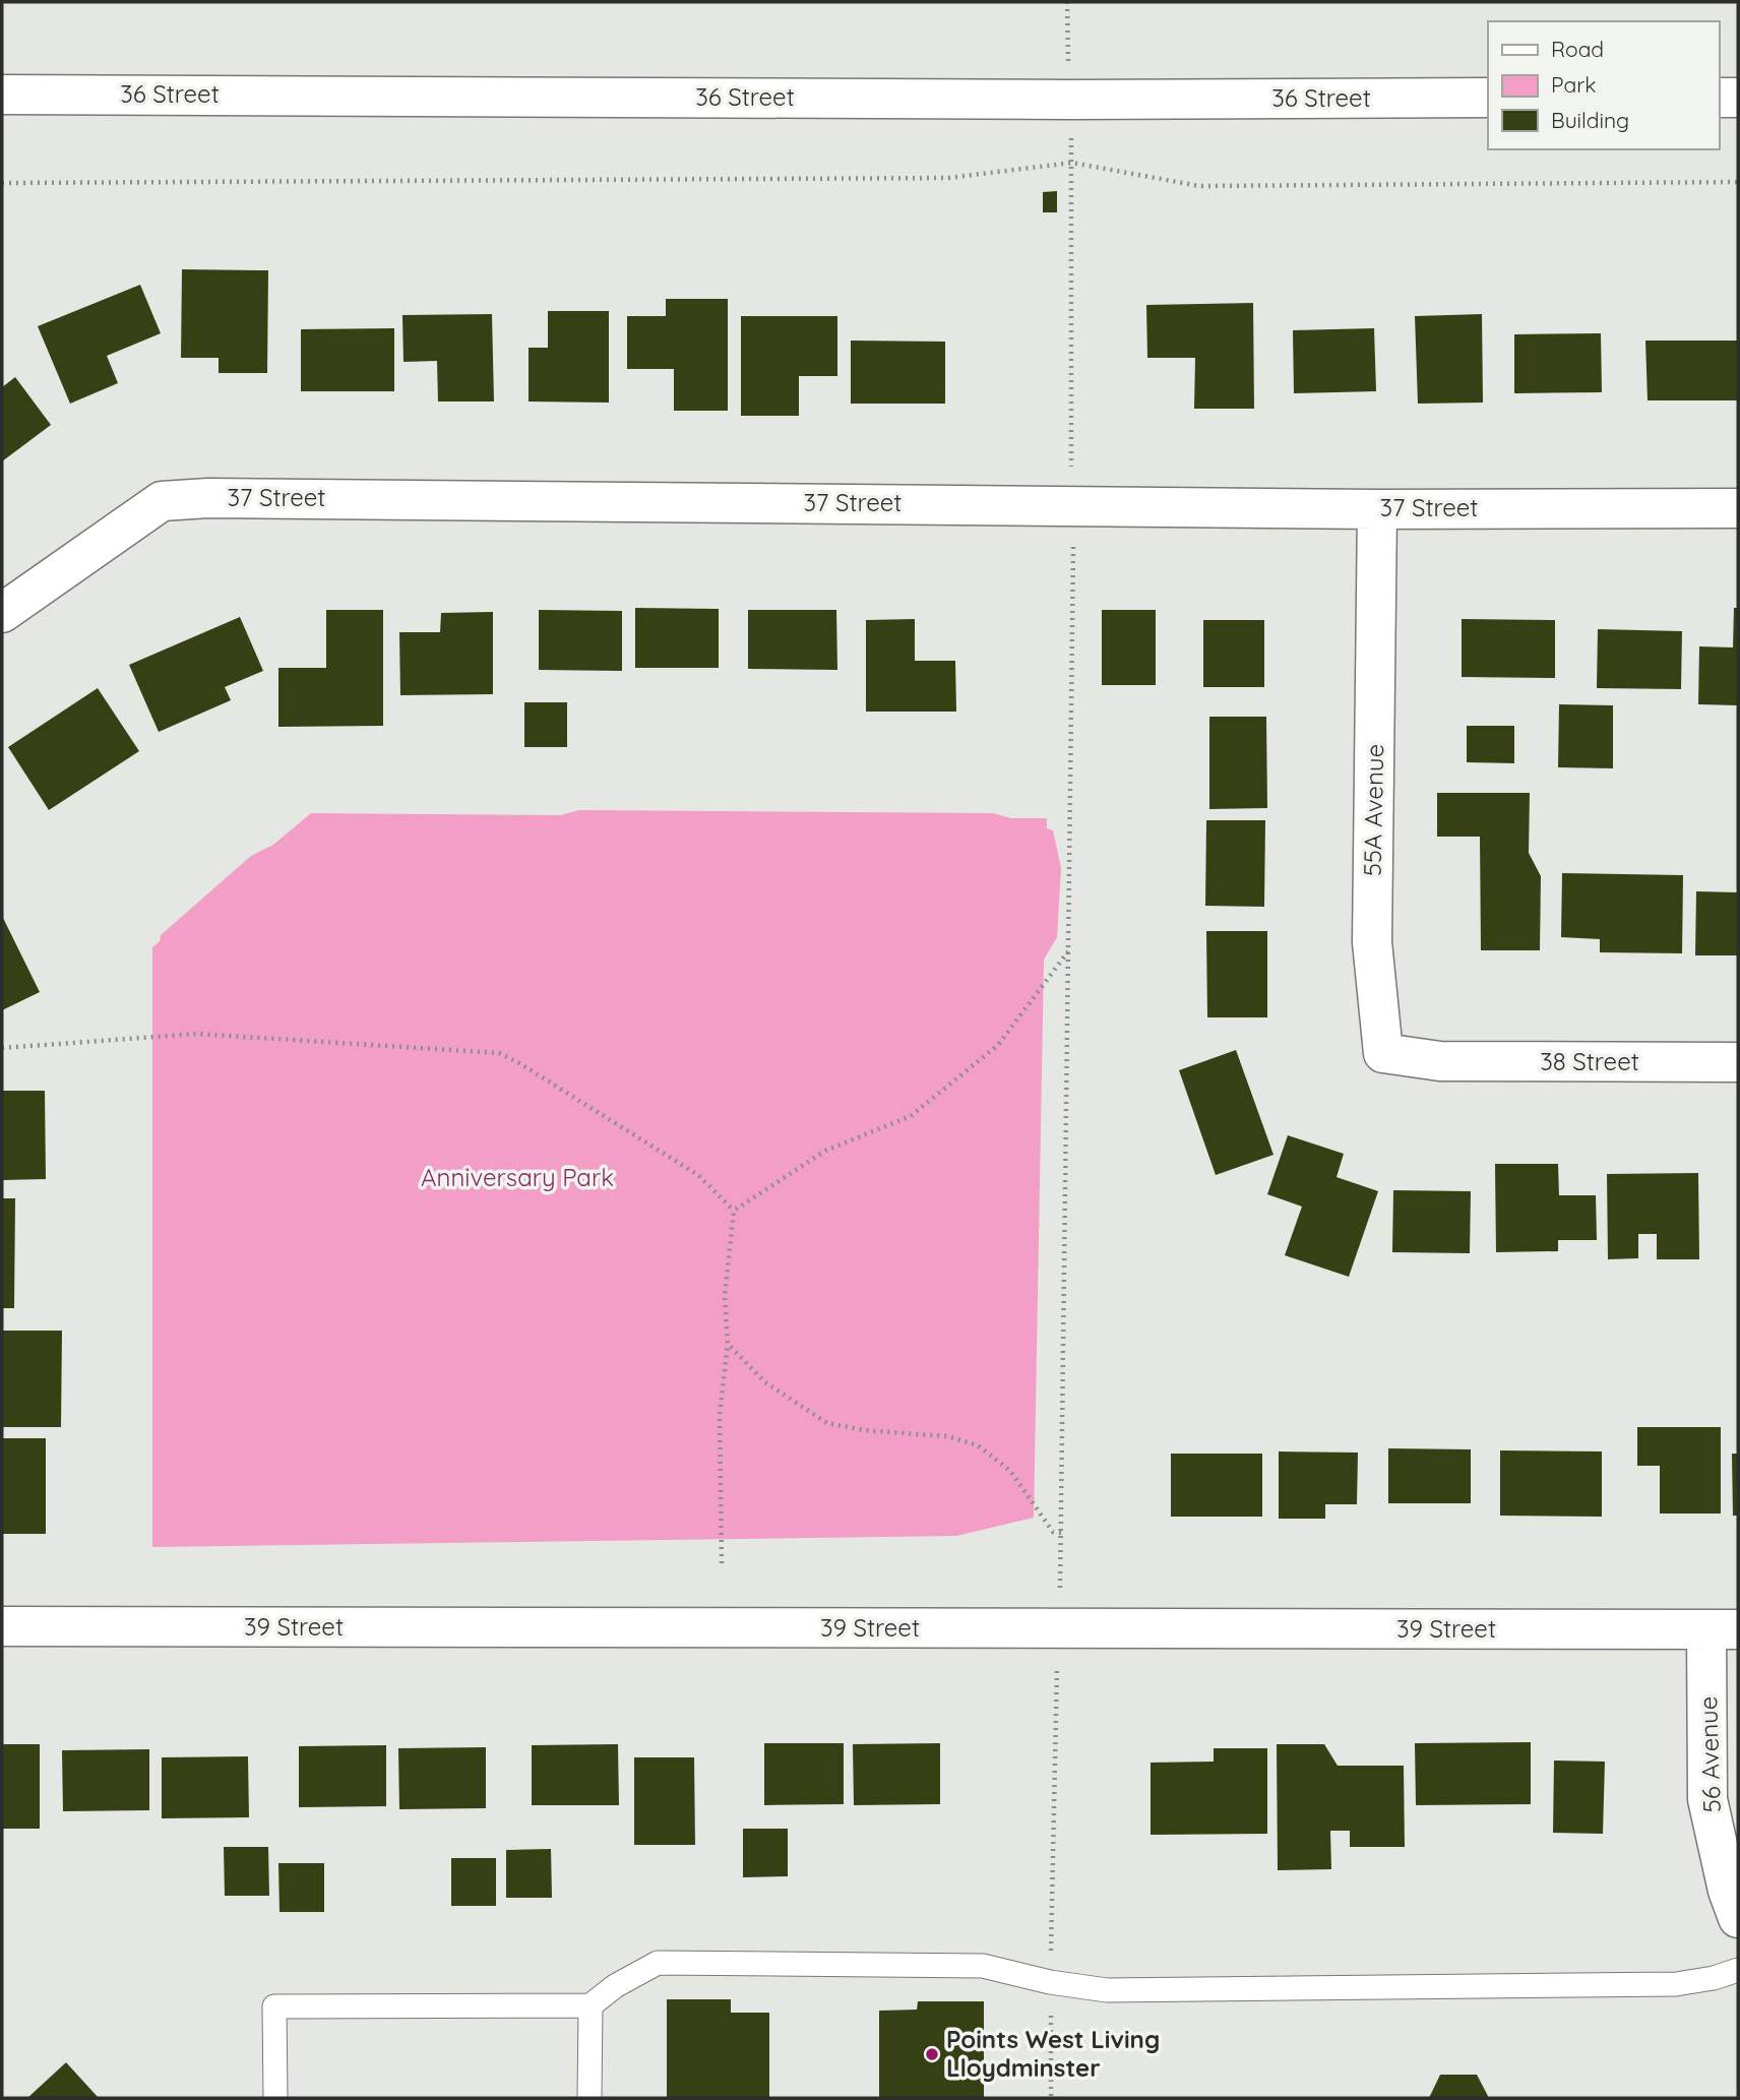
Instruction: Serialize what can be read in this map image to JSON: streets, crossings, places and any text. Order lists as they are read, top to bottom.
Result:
{
  "streets": {
    "street": [
      "36 Street",
      "37 Street",
      "55A Avenue",
      "38 Street",
      "39 Street",
      "56 Avenue"
    ]
  },
  "crossings": [
    ["37 Street", "55A Avenue"],
    ["55A Avenue", "38 Street"],
    ["39 Street", "56 Avenue"]
  ],
  "parks": ["Anniversary Park"],
  "places": ["Points West Living Lloydminster"],
  "legend": ["Road", "Park", "Building"]
}
